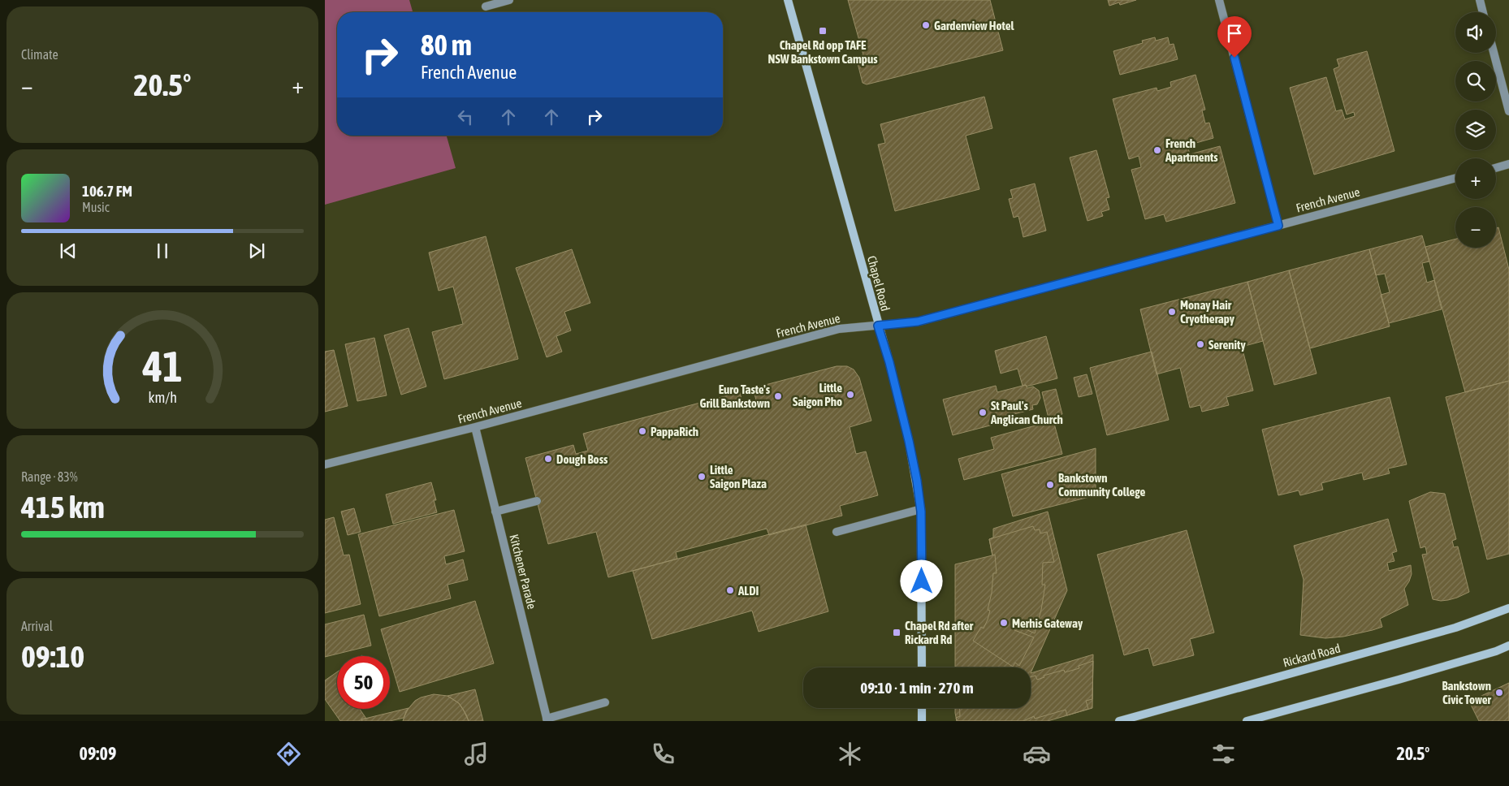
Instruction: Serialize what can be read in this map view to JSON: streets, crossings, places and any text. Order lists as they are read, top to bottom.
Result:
{
  "streets": {
    "main road": ["Chapel Road", "Rickard Road"],
    "street": ["French Avenue", "Kitchener Parade"]
  },
  "crossings": [
    ["French Avenue", "Chapel Road"],
    ["French Avenue", "Kitchener Parade"]
  ],
  "places": {
    "other": [
      "Gardenview Hotel",
      "French Apartments",
      "Monay Hair Cryotherapy",
      "Serenity",
      "Little Saigon Pho",
      "Euro Taste's Grill Bankstown",
      "St Paul's Anglican Church",
      "PappaRich",
      "Dough Boss",
      "Little Saigon Plaza",
      "Bankstown Community College",
      "ALDI",
      "Merhis Gateway",
      "Bankstown Civic Tower"
    ],
    "transit": ["Chapel Rd opp TAFE NSW Bankstown Campus", "Chapel Rd after Rickard Rd"]
  },
  "page": {
    "tile": [
      "Climate",
      ["Range · 83%", "415 km"],
      ["Arrival", "09:10"]
    ],
    "map_buttons": ["+", "−"],
    "turn": ["80 m", "French Avenue"],
    "heat": ["−", "20.5°", "+"],
    "song": ["106.7 FM", "Music"],
    "limit": "50",
    "trip": "09:10 · 1 min · 270 m",
    "tabs": ["09:09", "20.5°"],
    "gauge": ["41", "km/h"]
  }
}
